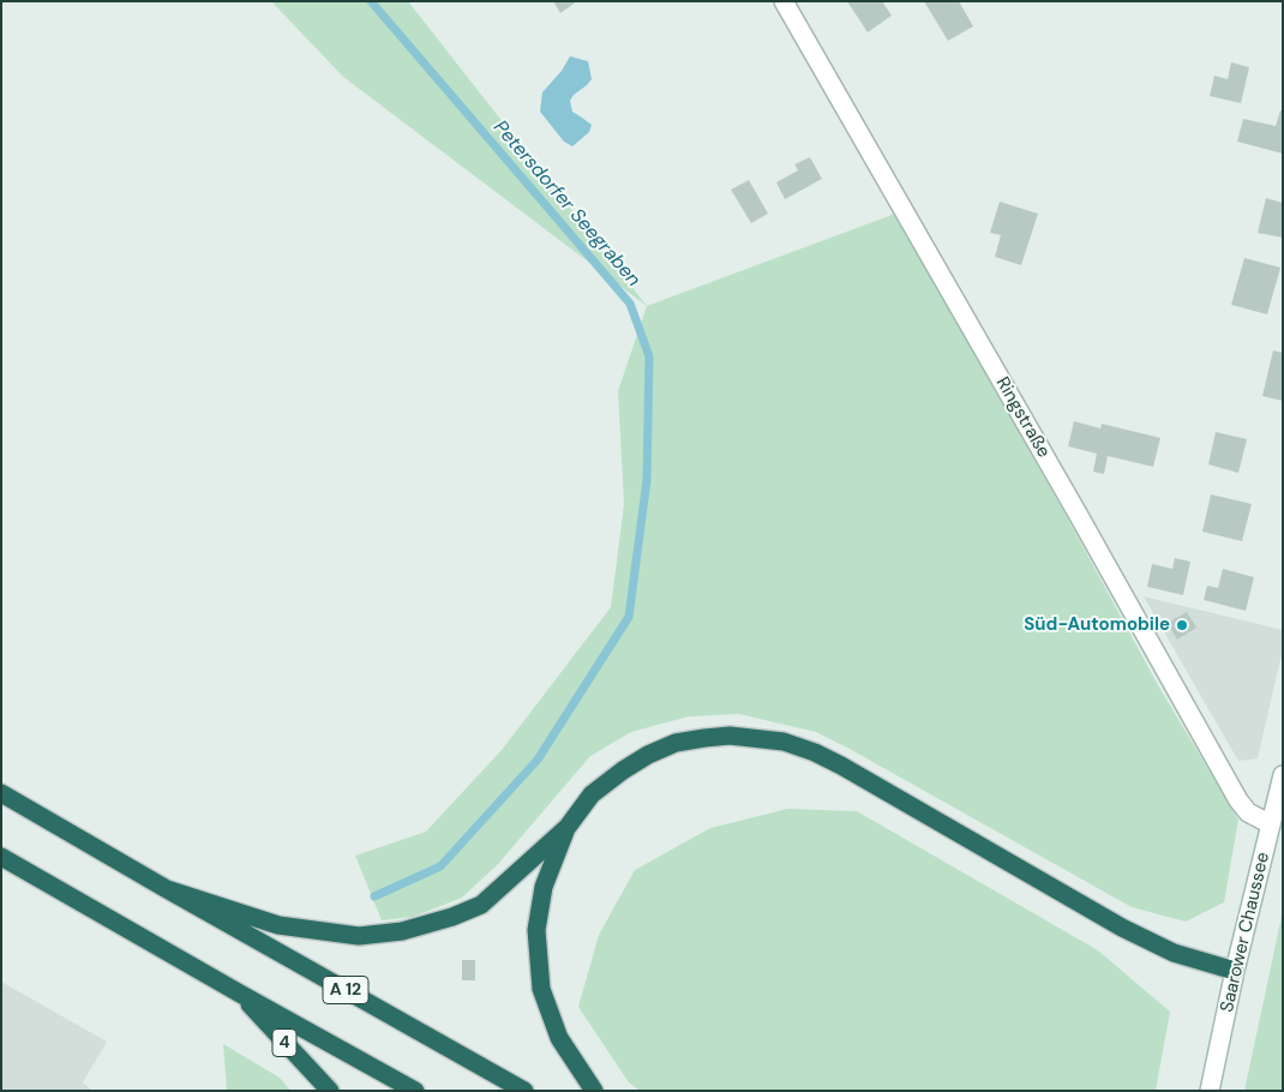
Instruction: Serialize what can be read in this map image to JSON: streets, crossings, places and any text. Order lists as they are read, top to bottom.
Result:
{
  "streets": {
    "highway": ["A 12", "4"],
    "street": ["Ringstraße", "Saarower Chaussee"]
  },
  "crossings": [
    ["Ringstraße", "Saarower Chaussee"]
  ],
  "water": ["Petersdorfer Seegraben"],
  "places": ["Süd-Automobile"]
}
